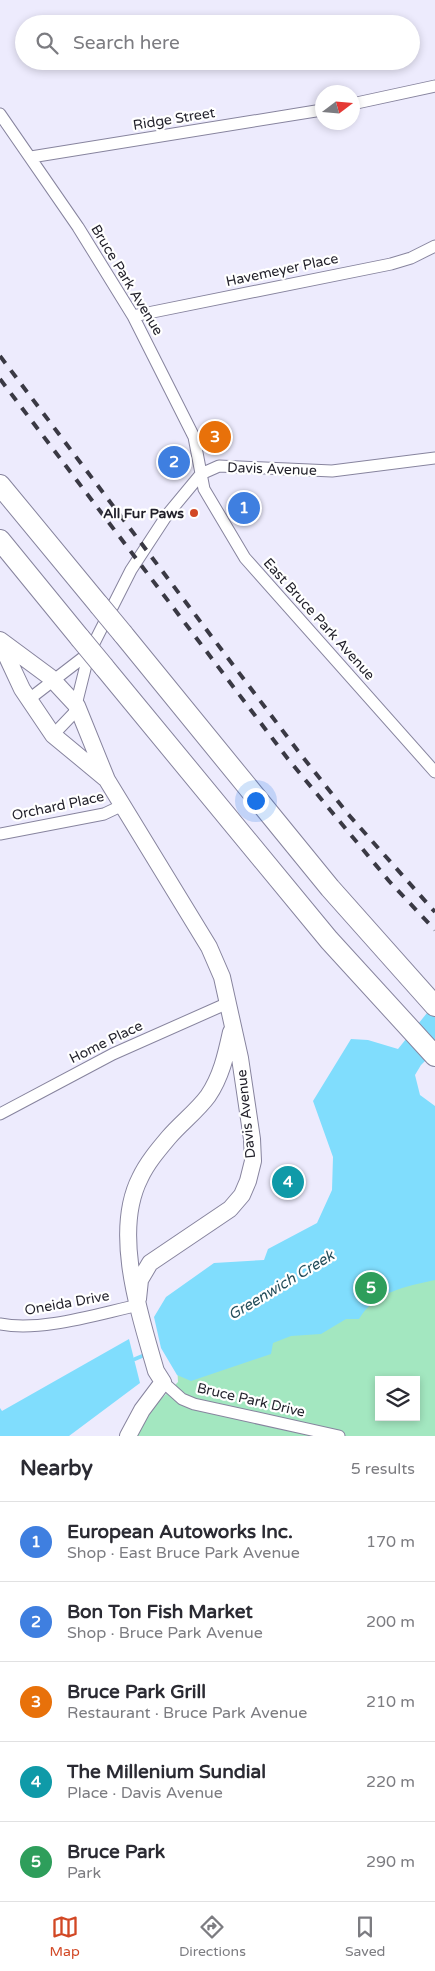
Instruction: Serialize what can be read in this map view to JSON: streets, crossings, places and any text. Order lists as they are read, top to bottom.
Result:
{
  "streets": {
    "main road": ["Davis Avenue"],
    "street": [
      "Ridge Street",
      "Havemeyer Place",
      "Bruce Park Avenue",
      "East Bruce Park Avenue",
      "Orchard Place",
      "Home Place",
      "Oneida Drive",
      "Bruce Park Drive"
    ]
  },
  "crossings": [
    ["Ridge Street", "Bruce Park Avenue"],
    ["Havemeyer Place", "Bruce Park Avenue"],
    ["Bruce Park Avenue", "Davis Avenue"],
    ["Bruce Park Avenue", "East Bruce Park Avenue"],
    ["Davis Avenue", "East Bruce Park Avenue"],
    ["Davis Avenue", "Orchard Place"],
    ["Davis Avenue", "Home Place"],
    ["Davis Avenue", "Oneida Drive"],
    ["Davis Avenue", "Bruce Park Drive"]
  ],
  "water": ["Greenwich Creek"],
  "places": ["All Fur Paws"],
  "north": "right",
  "page": {
    "search": "Search here",
    "pins": [
      "3",
      "2",
      "1",
      "4",
      "5"
    ],
    "heading": ["Nearby", "5 results"],
    "list": [
      {
        "mark": "1",
        "name": "European Autoworks Inc.",
        "note": "Shop · East Bruce Park Avenue",
        "value": "170 m"
      },
      {
        "mark": "2",
        "name": "Bon Ton Fish Market",
        "note": "Shop · Bruce Park Avenue",
        "value": "200 m"
      },
      {
        "mark": "3",
        "name": "Bruce Park Grill",
        "note": "Restaurant · Bruce Park Avenue",
        "value": "210 m"
      },
      {
        "mark": "4",
        "name": "The Millenium Sundial",
        "note": "Place · Davis Avenue",
        "value": "220 m"
      },
      {
        "mark": "5",
        "name": "Bruce Park",
        "note": "Park",
        "value": "290 m"
      }
    ],
    "nav": ["Map", "Directions", "Saved"]
  }
}
